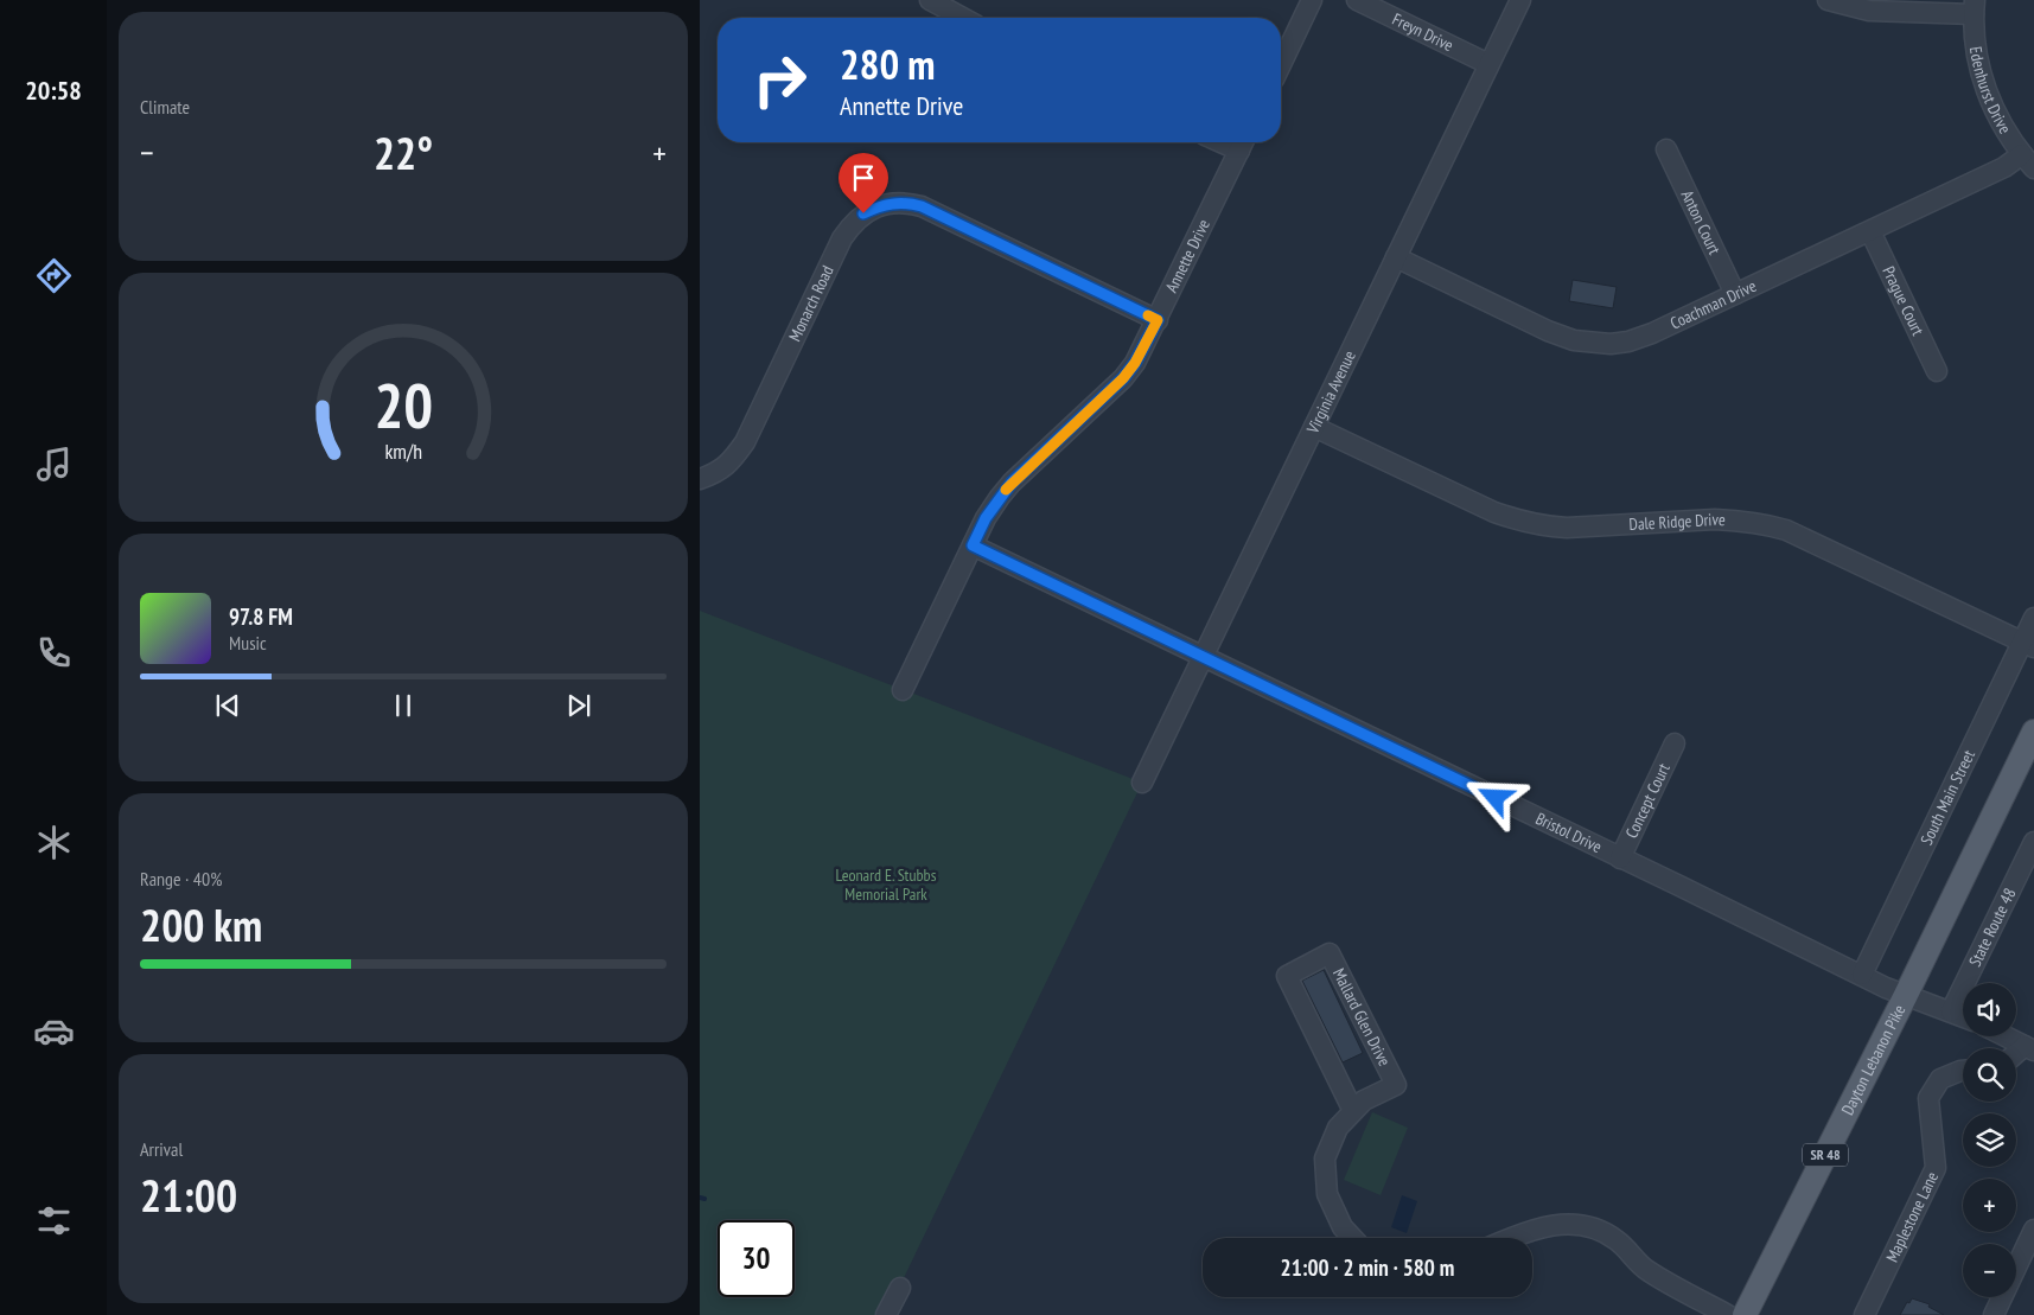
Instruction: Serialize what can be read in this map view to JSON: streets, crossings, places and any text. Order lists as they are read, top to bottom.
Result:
{
  "streets": {
    "main road": ["Dayton Lebanon Pike", "SR 48"],
    "street": [
      "Freyn Drive",
      "Edenhurst Drive",
      "Anton Court",
      "Annette Drive",
      "Prague Court",
      "Monarch Road",
      "Coachman Drive",
      "Virginia Avenue",
      "Dale Ridge Drive",
      "South Main Street",
      "Concept Court",
      "Bristol Drive",
      "State Route 48",
      "Mallard Glen Drive",
      "Maplestone Lane"
    ]
  },
  "crossings": [
    ["Freyn Drive", "Virginia Avenue"],
    ["Edenhurst Drive", "Coachman Drive"],
    ["Anton Court", "Coachman Drive"],
    ["Annette Drive", "Monarch Road"],
    ["Annette Drive", "Bristol Drive"],
    ["Prague Court", "Coachman Drive"],
    ["Coachman Drive", "Virginia Avenue"],
    ["Virginia Avenue", "Dale Ridge Drive"],
    ["Virginia Avenue", "Bristol Drive"],
    ["Dale Ridge Drive", "South Main Street"],
    ["South Main Street", "Bristol Drive"],
    ["Concept Court", "Bristol Drive"],
    ["Bristol Drive", "State Route 48"],
    ["Bristol Drive", "Dayton Lebanon Pike"],
    ["Bristol Drive", "SR 48"],
    ["Dayton Lebanon Pike", "SR 48"]
  ],
  "parks": ["Leonard E. Stubbs Memorial Park"],
  "page": {
    "tabs": "20:58",
    "tile": [
      "Climate",
      ["Range · 40%", "200 km"],
      ["Arrival", "21:00"]
    ],
    "turn": ["280 m", "Annette Drive"],
    "heat": ["−", "22°", "+"],
    "song": ["97.8 FM", "Music"],
    "map_buttons": ["+", "−"],
    "limit": "30",
    "trip": "21:00 · 2 min · 580 m",
    "gauge": ["20", "km/h"]
  }
}
